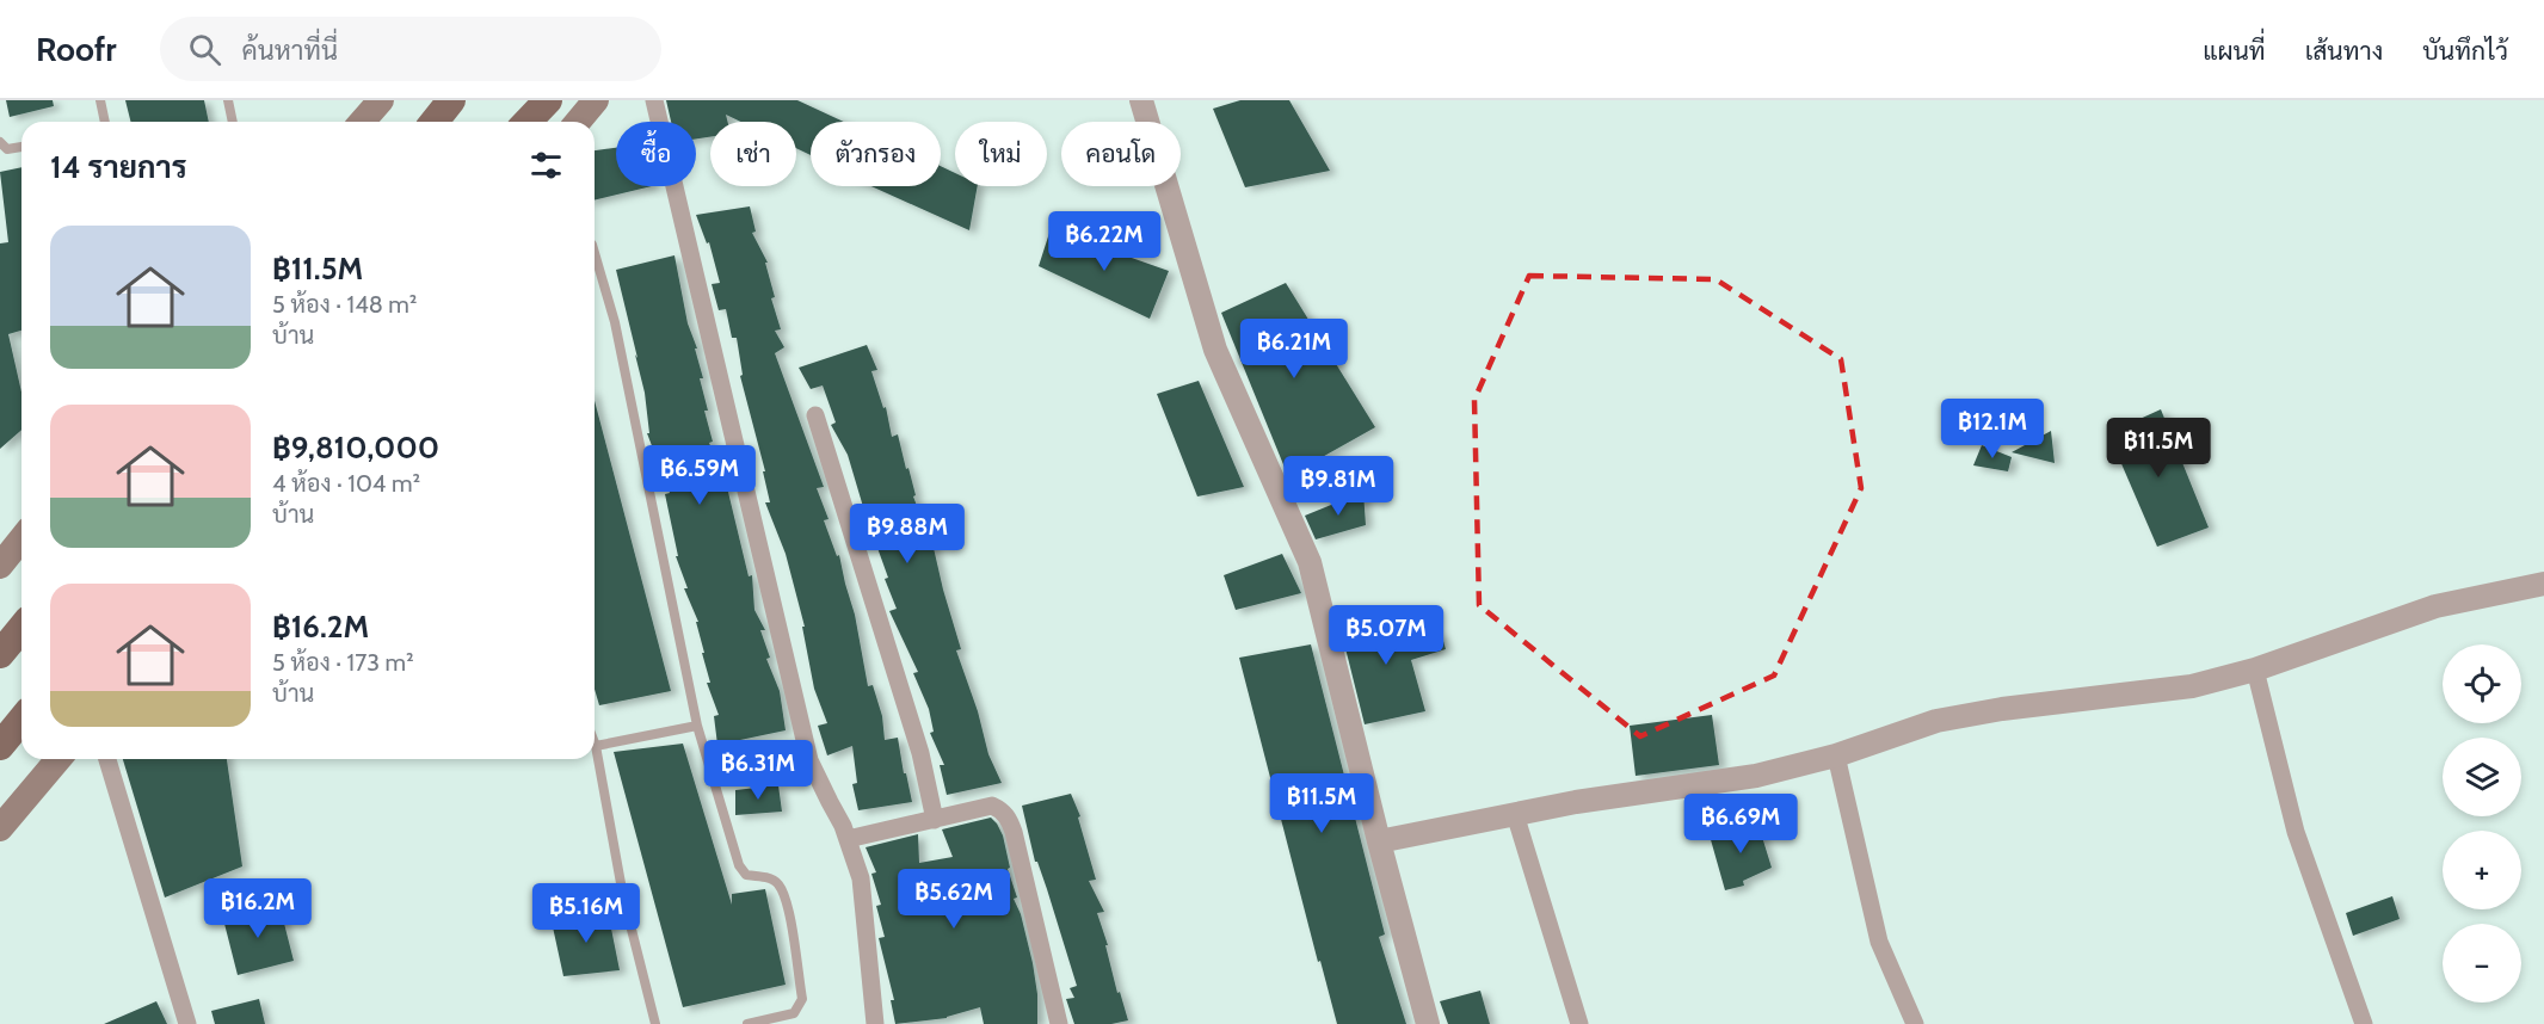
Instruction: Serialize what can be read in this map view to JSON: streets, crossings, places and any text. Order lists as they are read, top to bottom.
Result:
{
  "page": {
    "header": "Roofr",
    "search": "ค้นหาที่นี่",
    "nav": ["แผนที่", "เส้นทาง", "บันทึกไว้"],
    "chip": [
      "ซื้อ",
      "เช่า",
      "ตัวกรอง",
      "ใหม่",
      "คอนโด"
    ],
    "heading": "14 รายการ",
    "list": [
      {
        "name": "฿11.5M",
        "note": "5 ห้อง · 148 m² · บ้าน"
      },
      {
        "name": "฿9,810,000",
        "note": "4 ห้อง · 104 m² · บ้าน"
      },
      {
        "name": "฿16.2M",
        "note": "5 ห้อง · 173 m² · บ้าน"
      }
    ],
    "price": [
      "฿6.22M",
      "฿6.21M",
      "฿12.1M",
      "฿11.5M",
      "฿6.59M",
      "฿9.81M",
      "฿9.88M",
      "฿5.07M",
      "฿6.31M",
      "฿11.5M",
      "฿6.69M",
      "฿5.62M",
      "฿16.2M",
      "฿5.16M"
    ],
    "map_buttons": ["+", "−"]
  }
}
